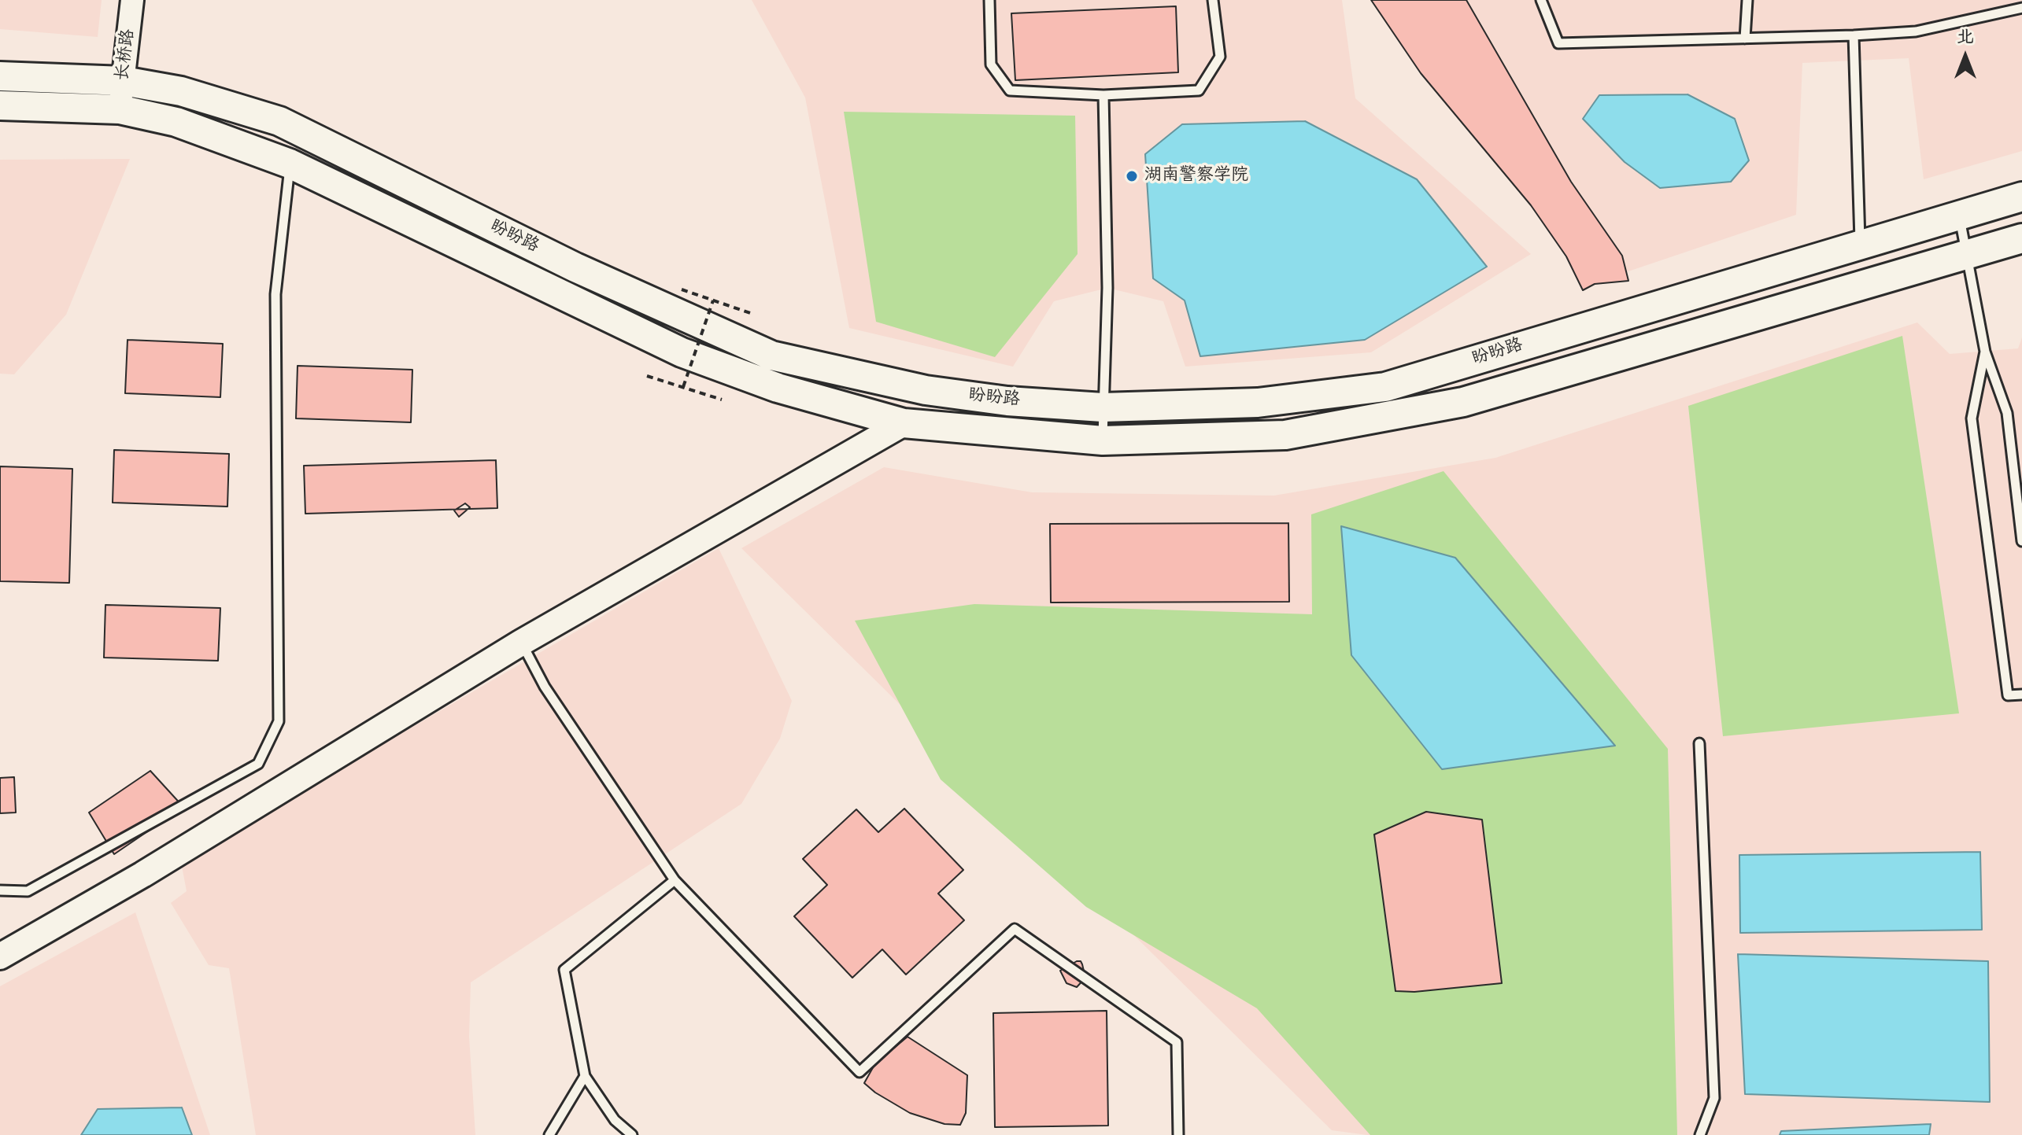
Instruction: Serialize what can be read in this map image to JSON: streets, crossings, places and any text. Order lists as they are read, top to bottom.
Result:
{
  "streets": {
    "main road": ["盼盼路"],
    "street": ["长桥路"]
  },
  "crossings": [
    ["长桥路", "盼盼路"]
  ],
  "places": ["湖南警察学院"],
  "north": "top"
}
